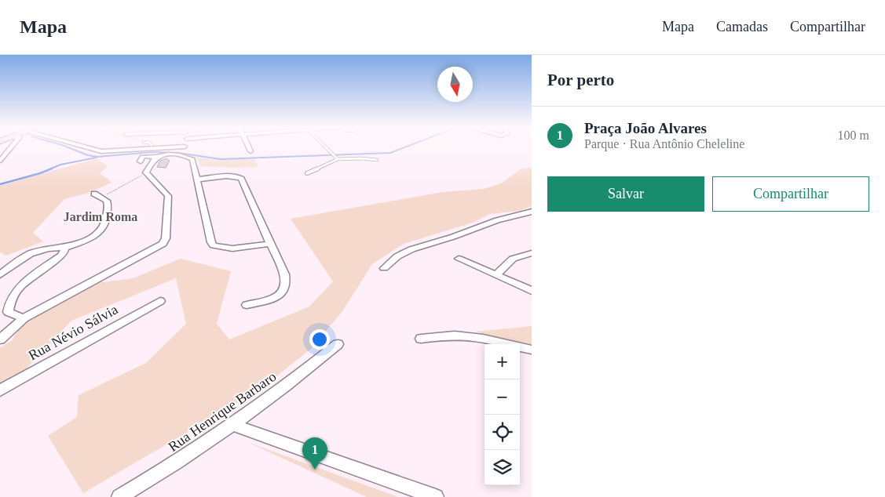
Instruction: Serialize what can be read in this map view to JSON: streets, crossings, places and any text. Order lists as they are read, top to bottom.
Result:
{
  "streets": {
    "street": ["Rua Névio Sálvia", "Rua Henrique Barbaro"]
  },
  "districts": ["Jardim Roma"],
  "north": "bottom",
  "page": {
    "header": "Mapa",
    "nav": ["Mapa", "Camadas", "Compartilhar"],
    "heading": "Por perto",
    "list": [
      {
        "mark": "1",
        "name": "Praça João Alvares",
        "note": "Parque · Rua Antônio Cheleline",
        "value": "100 m"
      }
    ],
    "buttons": ["Salvar", "Compartilhar"],
    "map_buttons": ["+", "−"],
    "pins": "1"
  }
}
